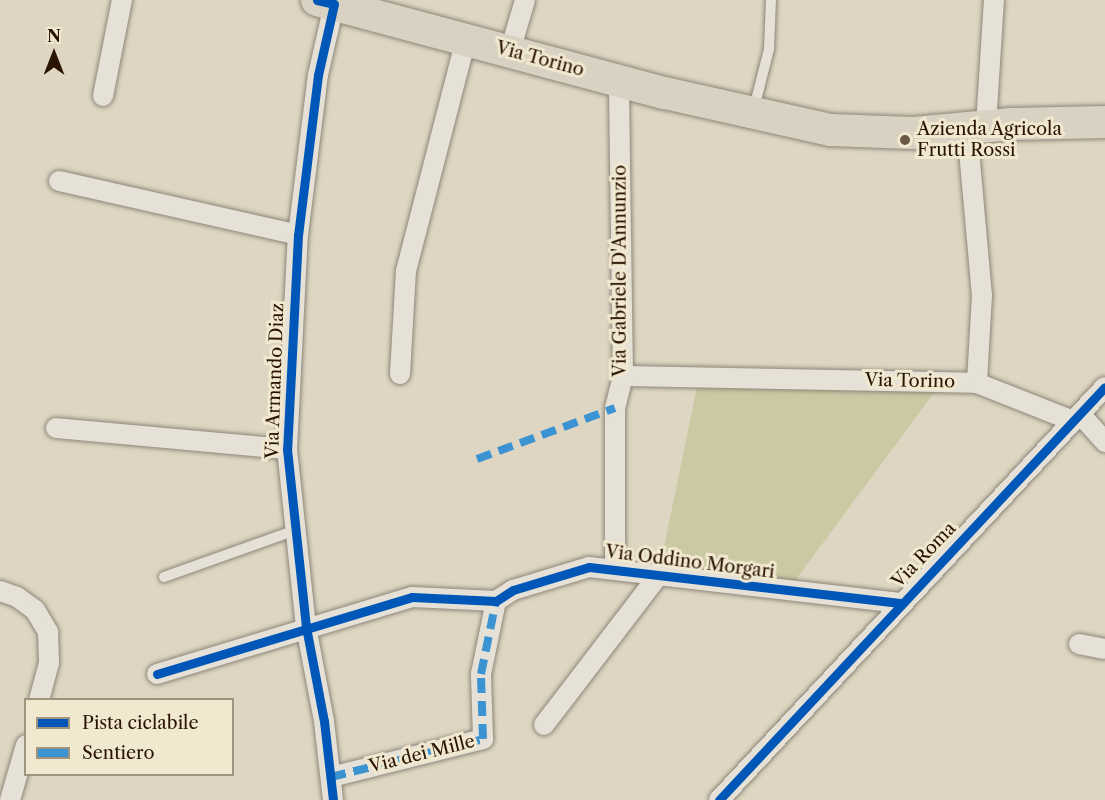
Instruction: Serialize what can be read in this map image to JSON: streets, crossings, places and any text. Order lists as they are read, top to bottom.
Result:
{
  "streets": {
    "main road": ["Via Torino"],
    "street": [
      "Via Gabriele D'Annunzio",
      "Via Armando Diaz",
      "Via Roma",
      "Via Oddino Morgari",
      "Via dei Mille"
    ]
  },
  "crossings": [
    ["Via Torino", "Via Gabriele D'Annunzio"],
    ["Via Torino", "Via Armando Diaz"],
    ["Via Gabriele D'Annunzio", "Via Oddino Morgari"],
    ["Via Armando Diaz", "Via Oddino Morgari"],
    ["Via Armando Diaz", "Via dei Mille"],
    ["Via Roma", "Via Oddino Morgari"],
    ["Via Oddino Morgari", "Via dei Mille"]
  ],
  "places": ["Azienda Agricola Frutti Rossi"],
  "legend": ["Pista ciclabile", "Sentiero"],
  "north": "top"
}
